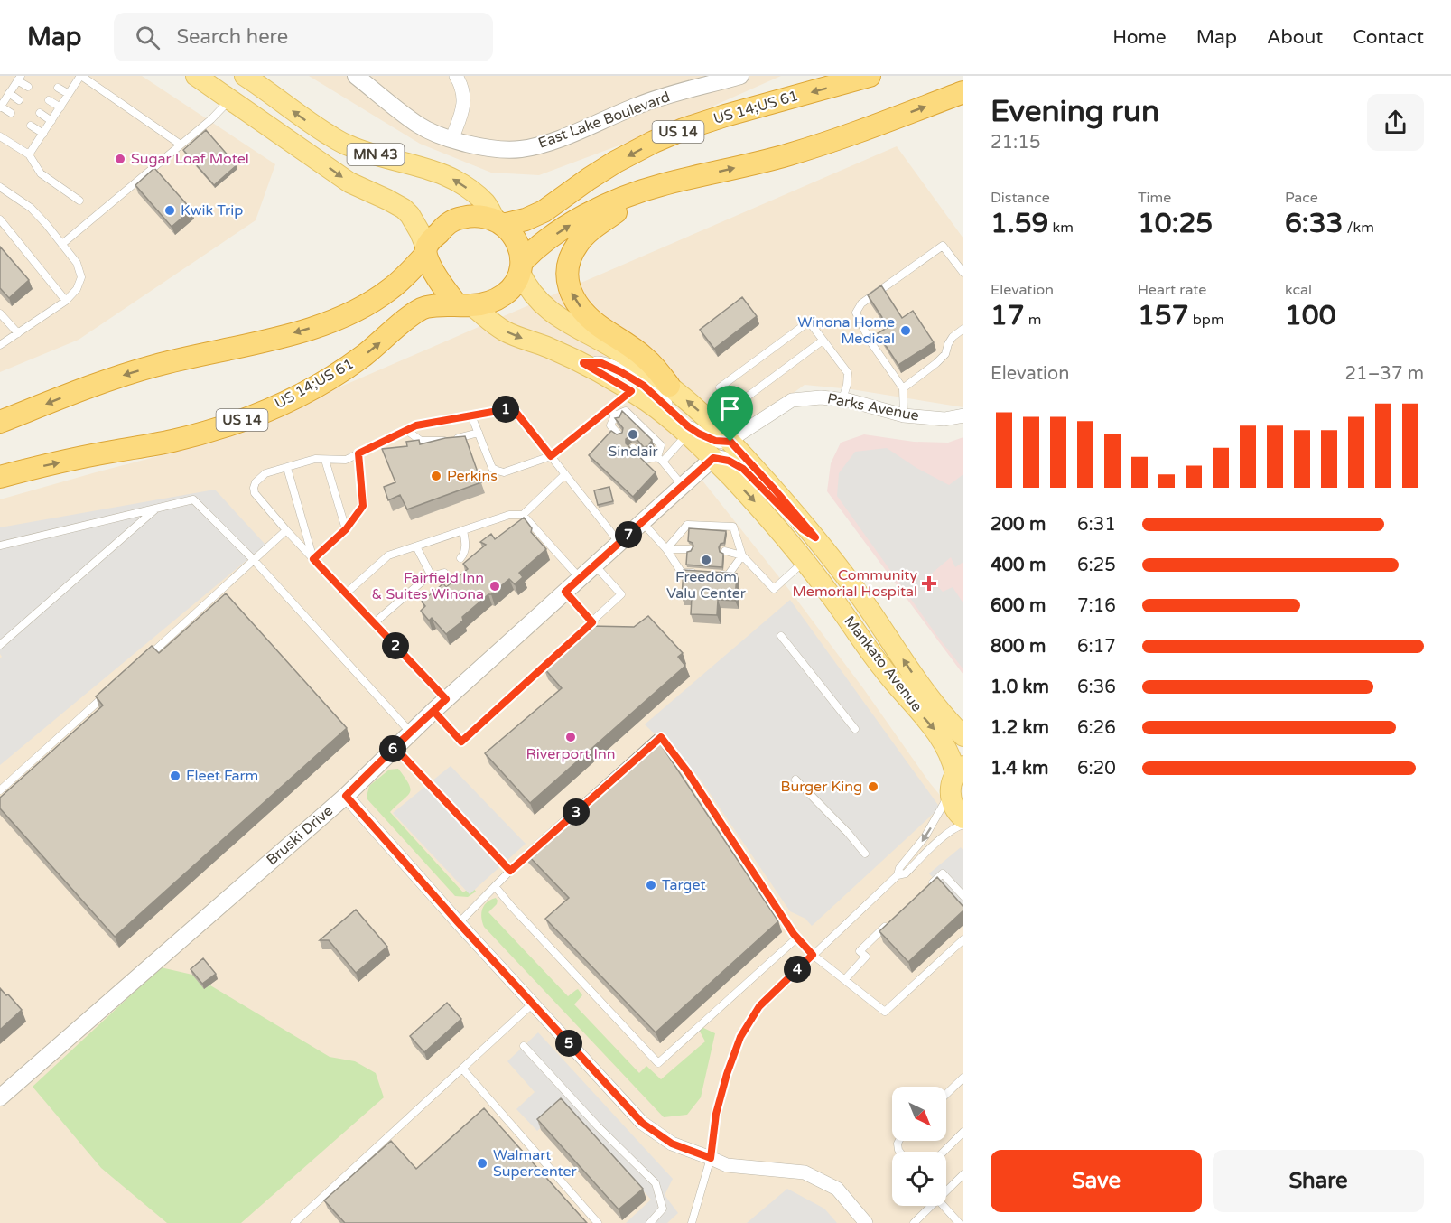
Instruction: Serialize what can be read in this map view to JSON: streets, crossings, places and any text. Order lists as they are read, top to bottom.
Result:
{
  "streets": {
    "highway": ["US 14;US 61", "US 14"],
    "main road": ["MN 43", "Mankato Avenue"],
    "street": ["East Lake Boulevard", "Parks Avenue", "Bruski Drive"]
  },
  "crossings": [
    ["US 14;US 61", "MN 43"],
    ["US 14;US 61", "Mankato Avenue"],
    ["MN 43", "Mankato Avenue"],
    ["Parks Avenue", "Mankato Avenue"],
    ["Mankato Avenue", "Bruski Drive"]
  ],
  "places": {
    "other": [
      "Sugar Loaf Motel",
      "Kwik Trip",
      "Winona Home Medical",
      "Sinclair",
      "Perkins",
      "Freedom Valu Center",
      "Fairfield Inn & Suites Winona",
      "Riverport Inn",
      "Fleet Farm",
      "Burger King",
      "Target",
      "Walmart Supercenter"
    ],
    "health": ["Community Memorial Hospital"]
  },
  "north": "bottom right",
  "page": {
    "header": "Map",
    "search": "Search here",
    "nav": [
      "Home",
      "Map",
      "About",
      "Contact"
    ],
    "heading": ["Evening run", "21:15"],
    "stats": [
      ["Distance", "1.59 km"],
      ["Time", "10:25"],
      ["Pace", "6:33 /km"],
      ["Elevation", "17 m"],
      ["Heart rate", "157 bpm"],
      ["kcal", "100"]
    ],
    "chart": ["Elevation", "21–37 m"],
    "pins": [
      "1",
      "7",
      "2",
      "6",
      "3",
      "4",
      "5"
    ],
    "list": [
      {
        "name": "200 m",
        "note": "6:31"
      },
      {
        "name": "400 m",
        "note": "6:25"
      },
      {
        "name": "600 m",
        "note": "7:16"
      },
      {
        "name": "800 m",
        "note": "6:17"
      },
      {
        "name": "1.0 km",
        "note": "6:36"
      },
      {
        "name": "1.2 km",
        "note": "6:26"
      },
      {
        "name": "1.4 km",
        "note": "6:20"
      }
    ],
    "buttons": ["Save", "Share"]
  }
}
